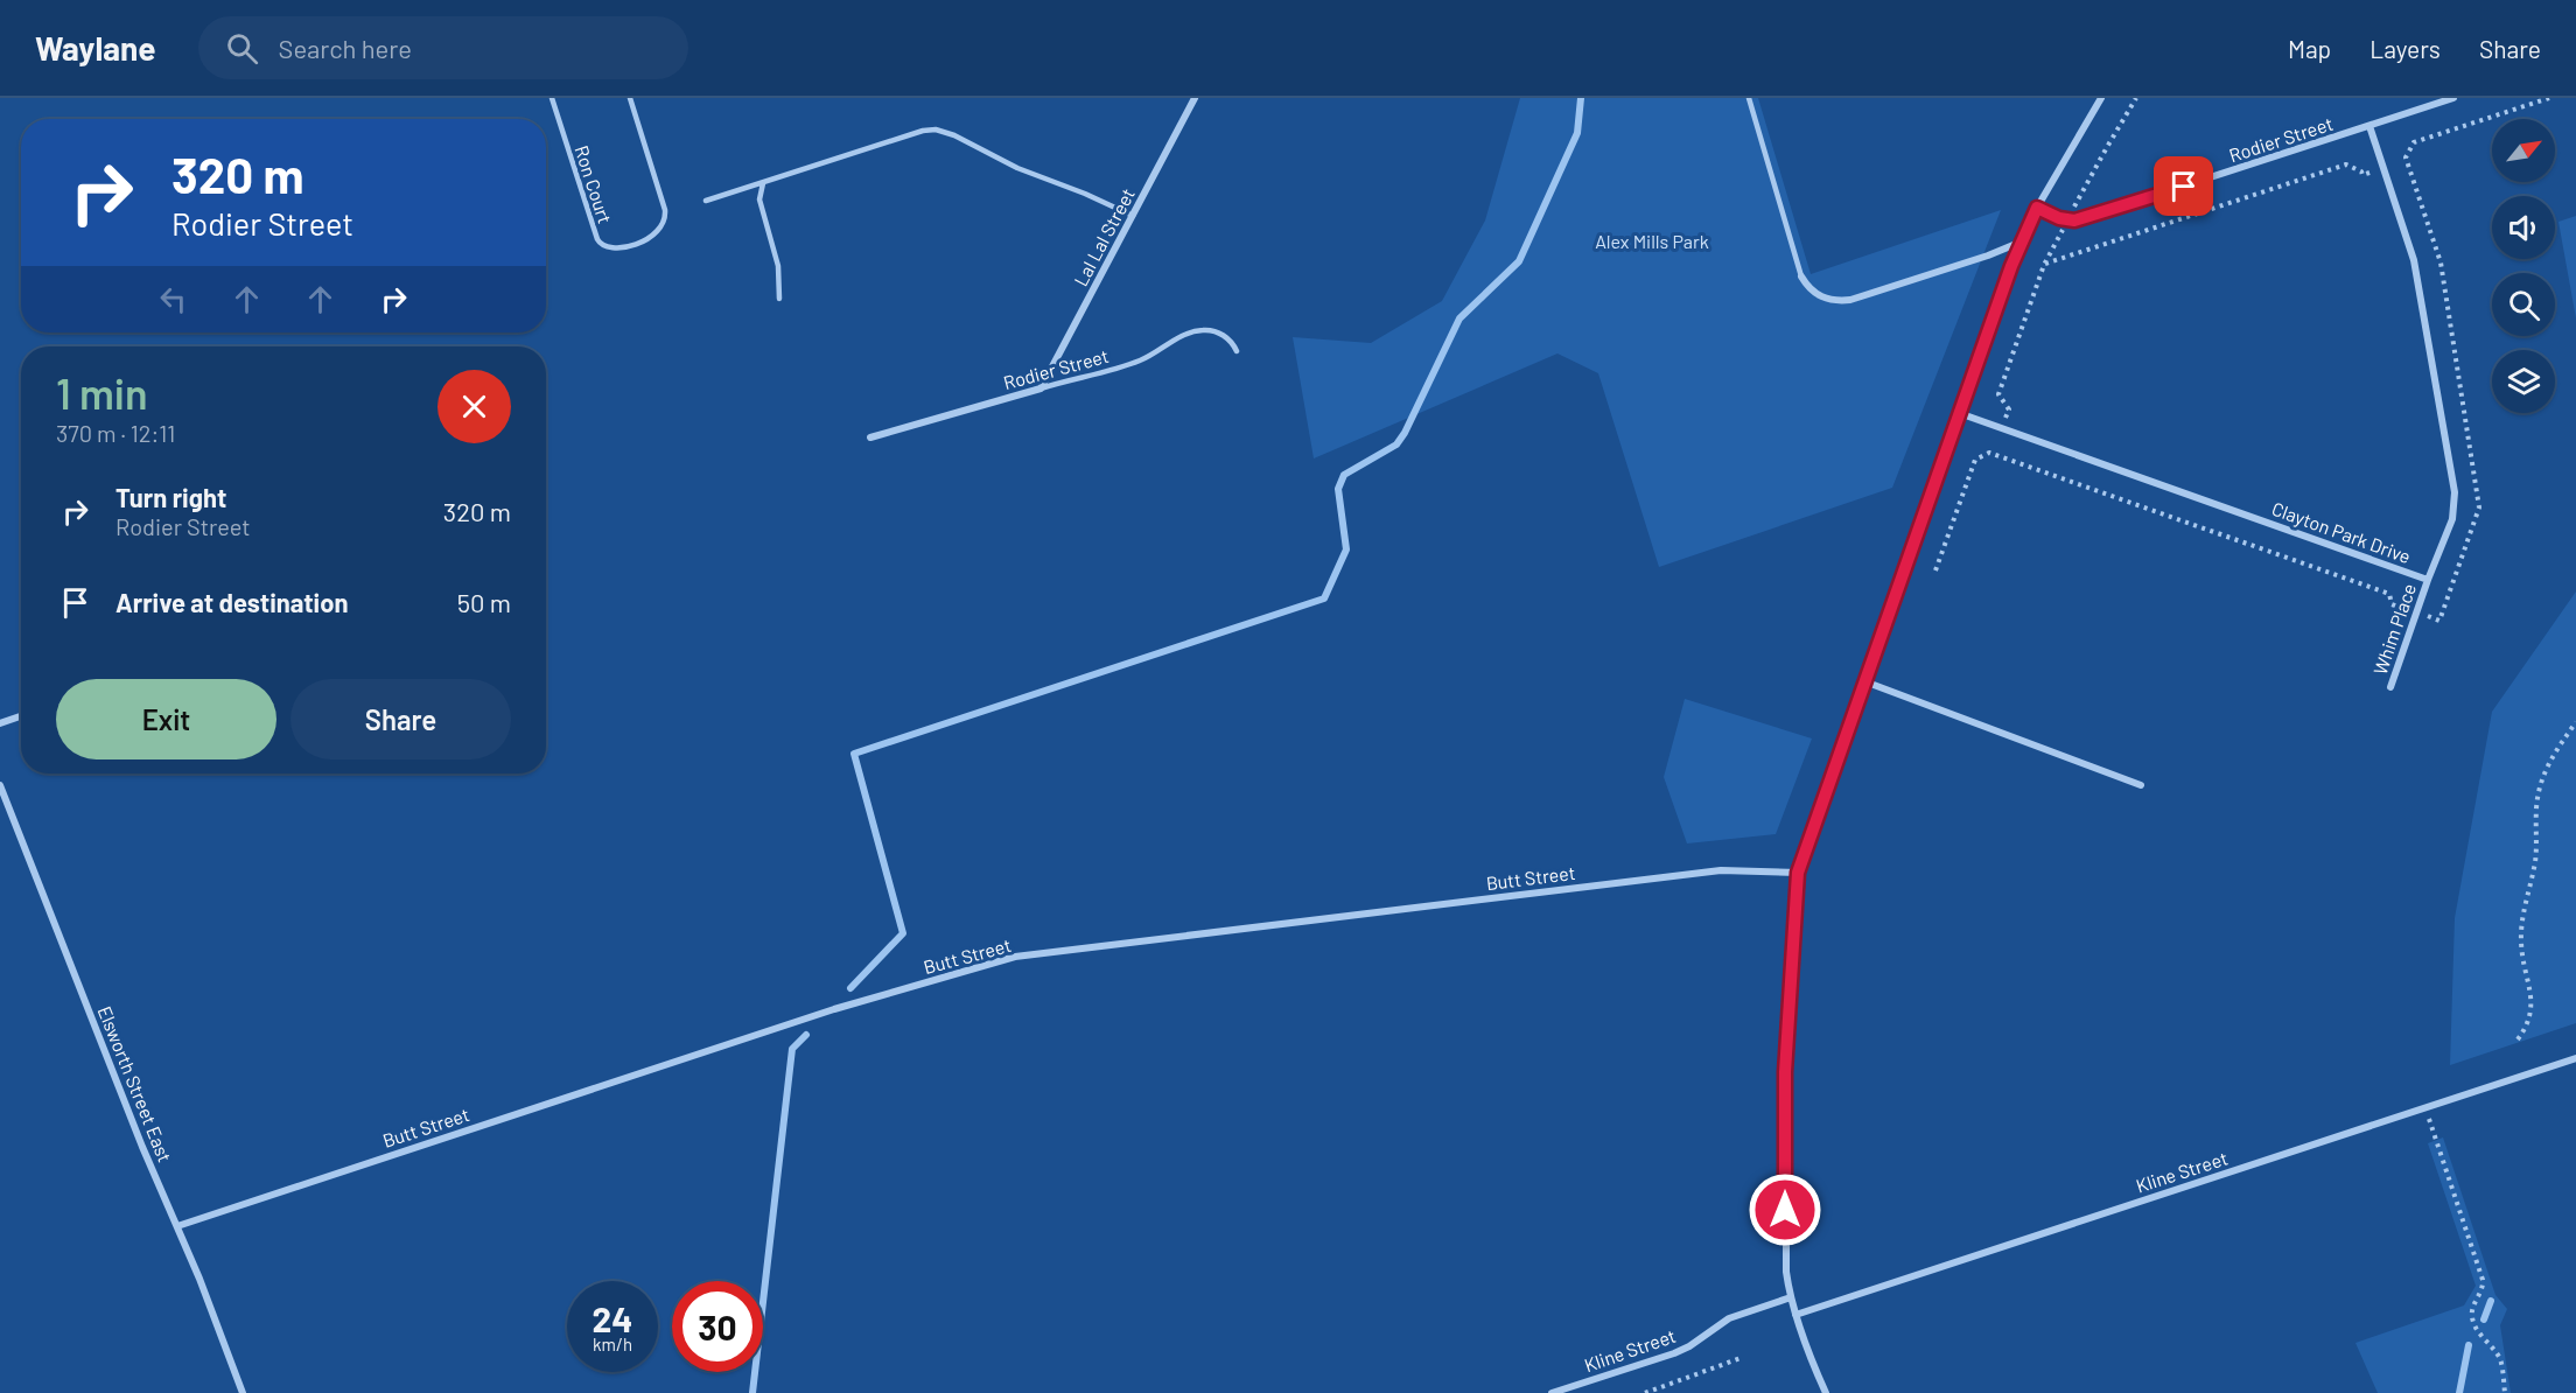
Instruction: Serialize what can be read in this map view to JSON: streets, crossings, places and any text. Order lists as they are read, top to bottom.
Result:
{
  "streets": {
    "street": [
      "Rodier Street",
      "Lal Lal Street",
      "Clayton Park Drive",
      "Whim Place",
      "Butt Street",
      "Elsworth Street East",
      "Kline Street"
    ],
    "lane": ["Ron Court"]
  },
  "crossings": [
    ["Rodier Street", "Lal Lal Street"],
    ["Rodier Street", "Clayton Park Drive"],
    ["Clayton Park Drive", "Whim Place"],
    ["Butt Street", "Elsworth Street East"]
  ],
  "parks": ["Alex Mills Park"],
  "north": "top right",
  "page": {
    "header": "Waylane",
    "search": "Search here",
    "nav": ["Map", "Layers", "Share"],
    "turn": ["320 m", "Rodier Street"],
    "heading": ["1 min", "370 m · 12:11"],
    "list": [
      {
        "name": "Turn right",
        "note": "Rodier Street",
        "value": "320 m"
      },
      {
        "name": "Arrive at destination",
        "value": "50 m"
      }
    ],
    "buttons": ["Exit", "Share"],
    "speed": "24 km/h",
    "limit": "30"
  }
}
